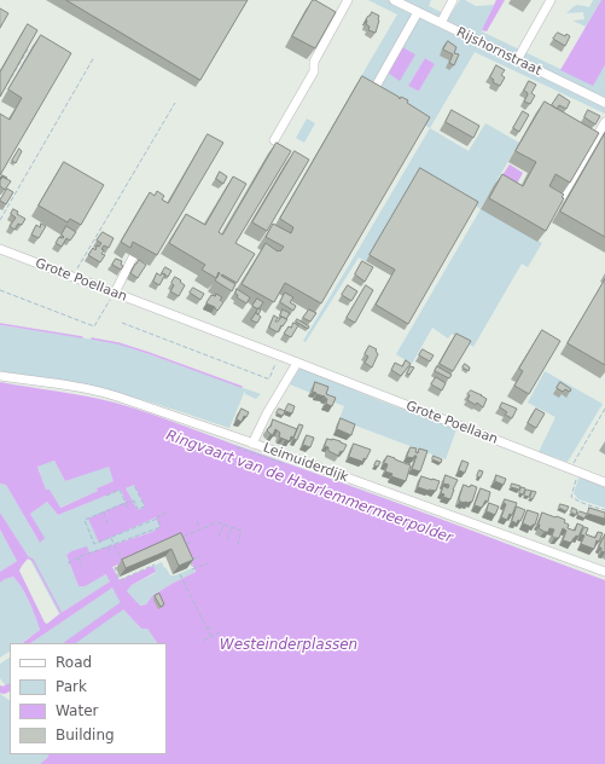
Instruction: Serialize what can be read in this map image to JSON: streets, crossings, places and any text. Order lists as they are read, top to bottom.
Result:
{
  "streets": {
    "street": ["Rijshornstraat", "Grote Poellaan", "Leimuiderdijk"]
  },
  "water": ["Ringvaart van de Haarlemmermeerpolder", "Westeinderplassen"],
  "legend": [
    "Road",
    "Park",
    "Water",
    "Building"
  ]
}
